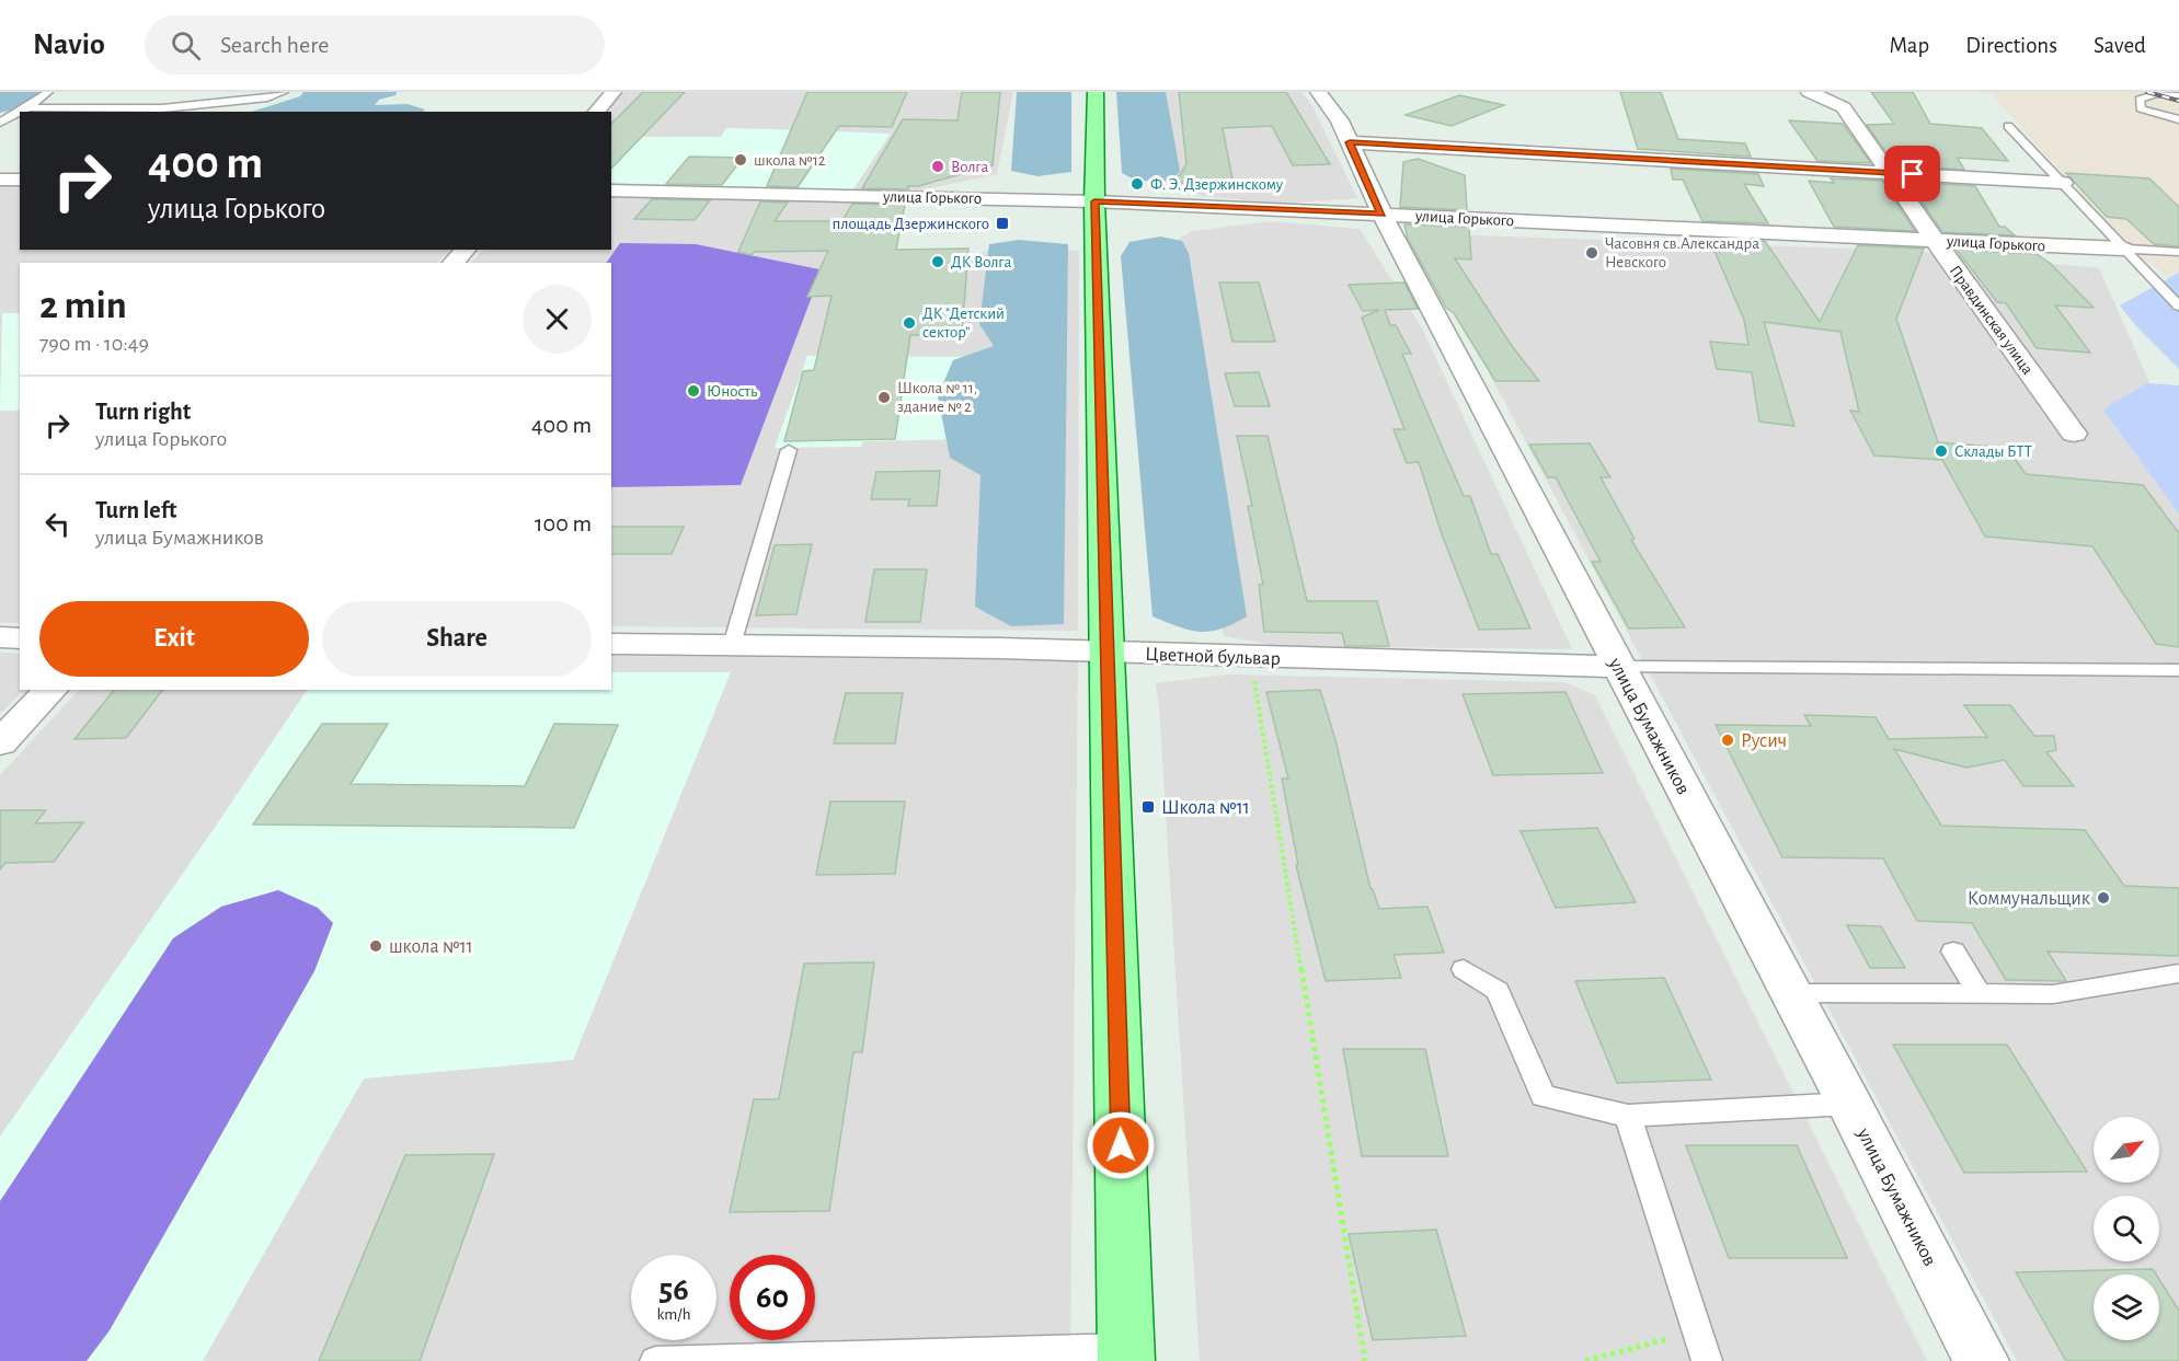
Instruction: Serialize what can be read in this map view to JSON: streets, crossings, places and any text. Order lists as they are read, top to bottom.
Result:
{
  "streets": {
    "street": [
      "улица Горького",
      "Правдинская улица",
      "Цветной бульвар",
      "улица Бумажников"
    ]
  },
  "crossings": [
    ["улица Горького", "Правдинская улица"],
    ["улица Горького", "улица Бумажников"],
    ["Цветной бульвар", "улица Бумажников"]
  ],
  "places": {
    "other": [
      "школа №12",
      "Волга",
      "Ф. Э. Дзержинскому",
      "Часовня св.Александра Невского",
      "ДК Волга",
      "ДК \"Детский сектор\"",
      "Юность",
      "Школа № 11, здание № 2",
      "Склады БТТ",
      "Русич",
      "Коммунальщик",
      "школа №11"
    ],
    "transit": ["площадь Дзержинского", "Школа №11"]
  },
  "north": "top right",
  "page": {
    "header": "Navio",
    "search": "Search here",
    "nav": ["Map", "Directions", "Saved"],
    "turn": ["400 m", "улица Горького"],
    "heading": ["2 min", "790 m · 10:49"],
    "list": [
      {
        "name": "Turn right",
        "note": "улица Горького",
        "value": "400 m"
      },
      {
        "name": "Turn left",
        "note": "улица Бумажников",
        "value": "100 m"
      }
    ],
    "buttons": ["Exit", "Share"],
    "speed": "56 km/h",
    "limit": "60"
  }
}
